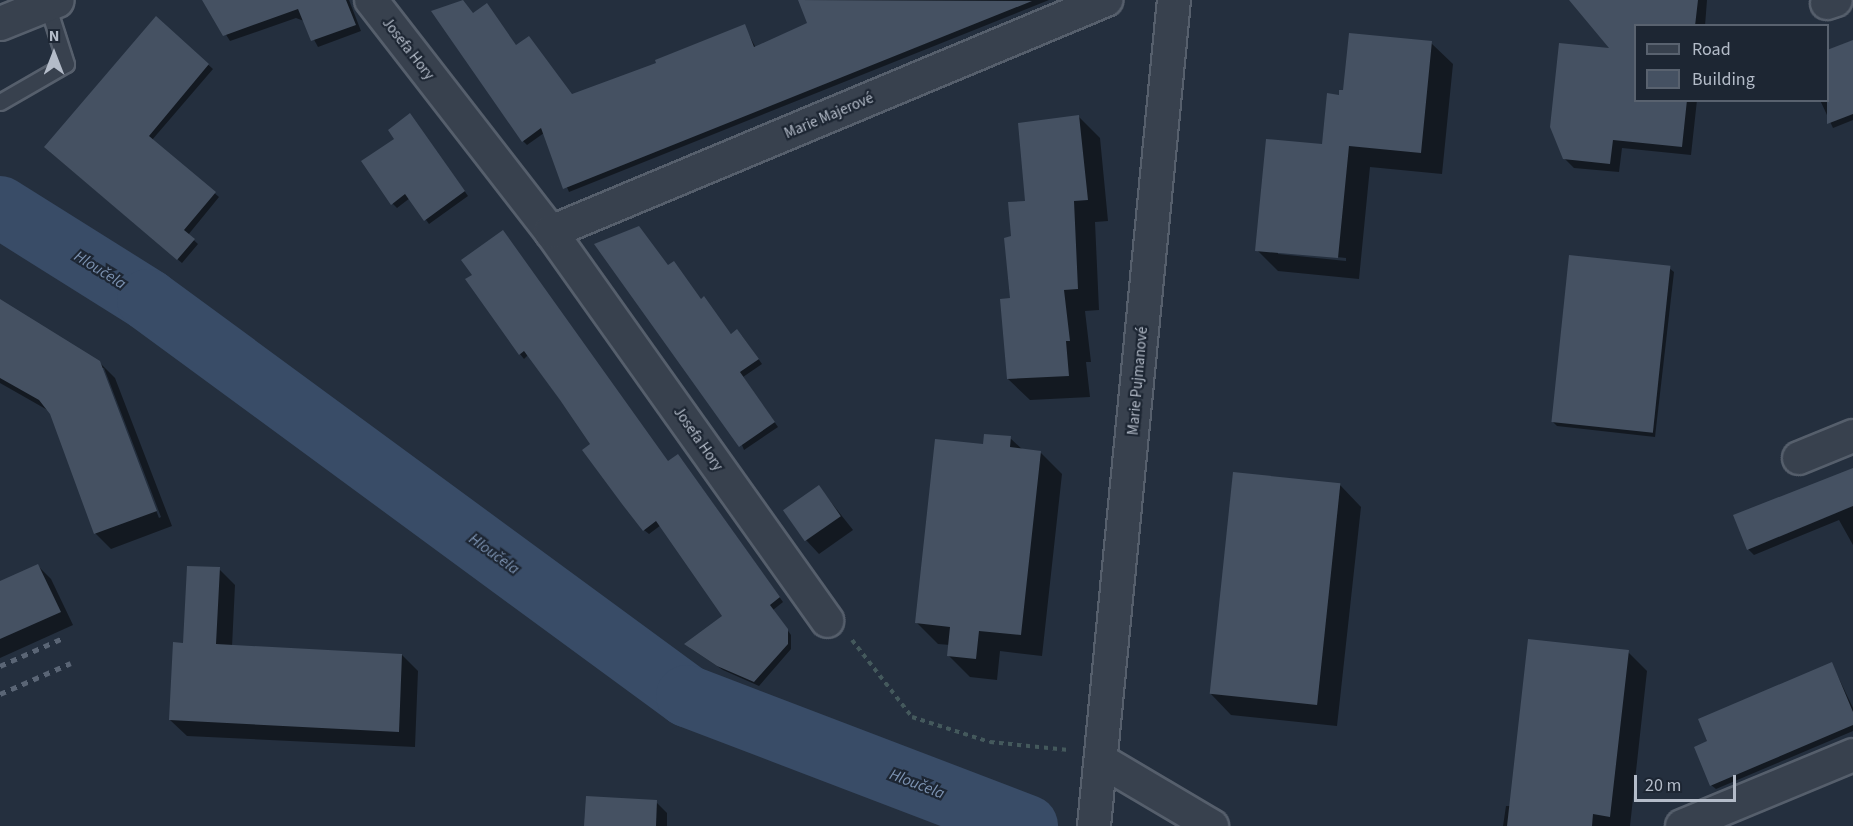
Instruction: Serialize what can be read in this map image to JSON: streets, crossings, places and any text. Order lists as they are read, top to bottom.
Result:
{
  "streets": {
    "street": ["Josefa Hory", "Marie Majerové", "Marie Pujmanové"]
  },
  "crossings": [
    ["Josefa Hory", "Marie Majerové"]
  ],
  "water": ["Hloučela"],
  "legend": ["Road", "Building"],
  "scale_bar": "20 m",
  "north": "top"
}
